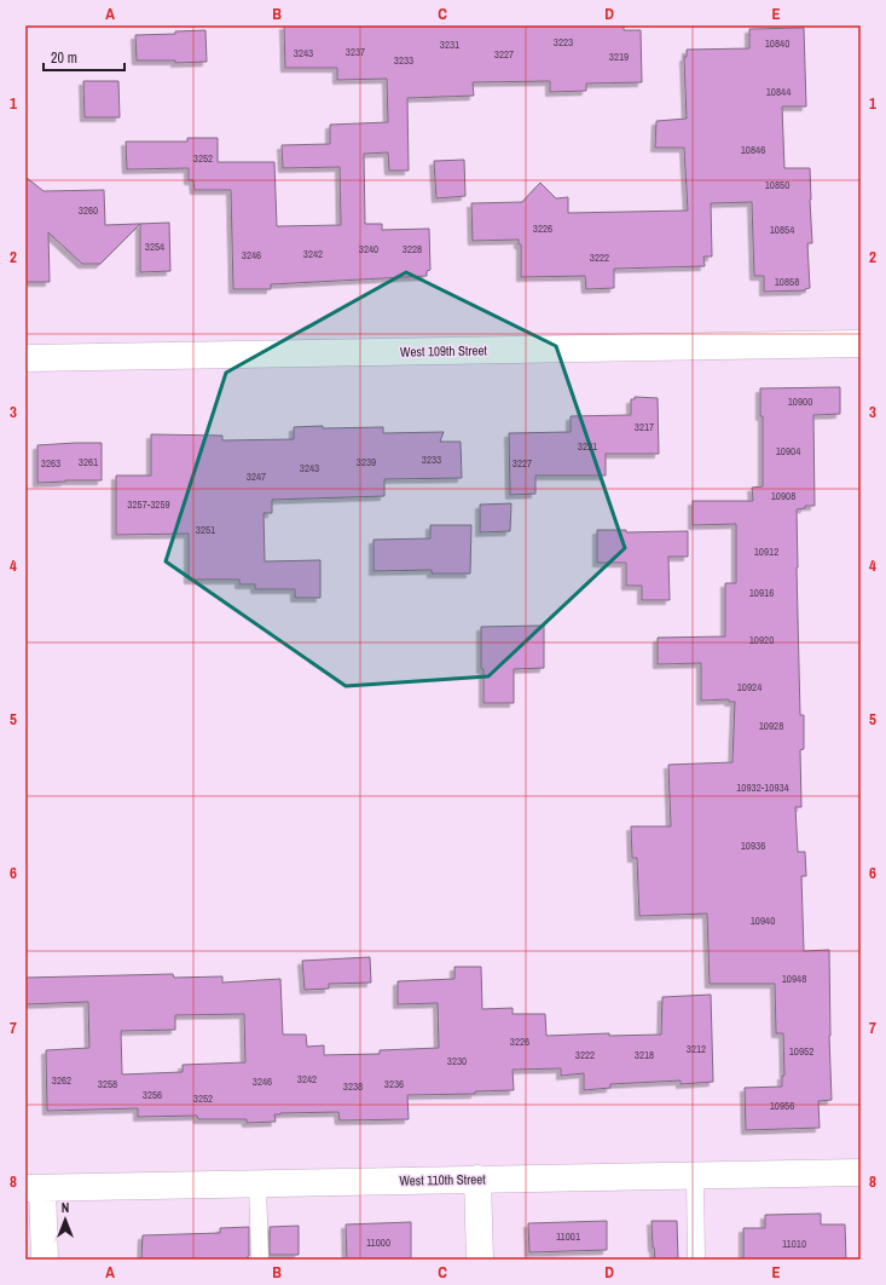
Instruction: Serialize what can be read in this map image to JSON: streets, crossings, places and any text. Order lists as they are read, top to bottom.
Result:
{
  "streets": {
    "street": ["West 109th Street", "West 110th Street"]
  },
  "house_numbers": [
    "3223",
    "10840",
    "3231",
    "3237",
    "3243",
    "3227",
    "3219",
    "3233",
    "10844",
    "10846",
    "3252",
    "10850",
    "3260",
    "3226",
    "10854",
    "3254",
    "3240",
    "3228",
    "3242",
    "3246",
    "3222",
    "10858",
    "10900",
    "3217",
    "3221",
    "10904",
    "3233",
    "3261",
    "3239",
    "3263",
    "3227",
    "3243",
    "3247",
    "10908",
    "3257-3259",
    "3251",
    "10912",
    "10916",
    "10920",
    "10924",
    "10928",
    "10932-10934",
    "10936",
    "10940",
    "10948",
    "3226",
    "3212",
    "10952",
    "3222",
    "3218",
    "3230",
    "3242",
    "3262",
    "3246",
    "3258",
    "3236",
    "3238",
    "3256",
    "3252",
    "10956",
    "11001",
    "11000",
    "11010"
  ],
  "scale_bar": "20 m",
  "north": "top",
  "grid": {
    "columns": [
      "A",
      "B",
      "C",
      "D",
      "E"
    ],
    "rows": [
      "1",
      "2",
      "3",
      "4",
      "5",
      "6",
      "7",
      "8"
    ]
  }
}
